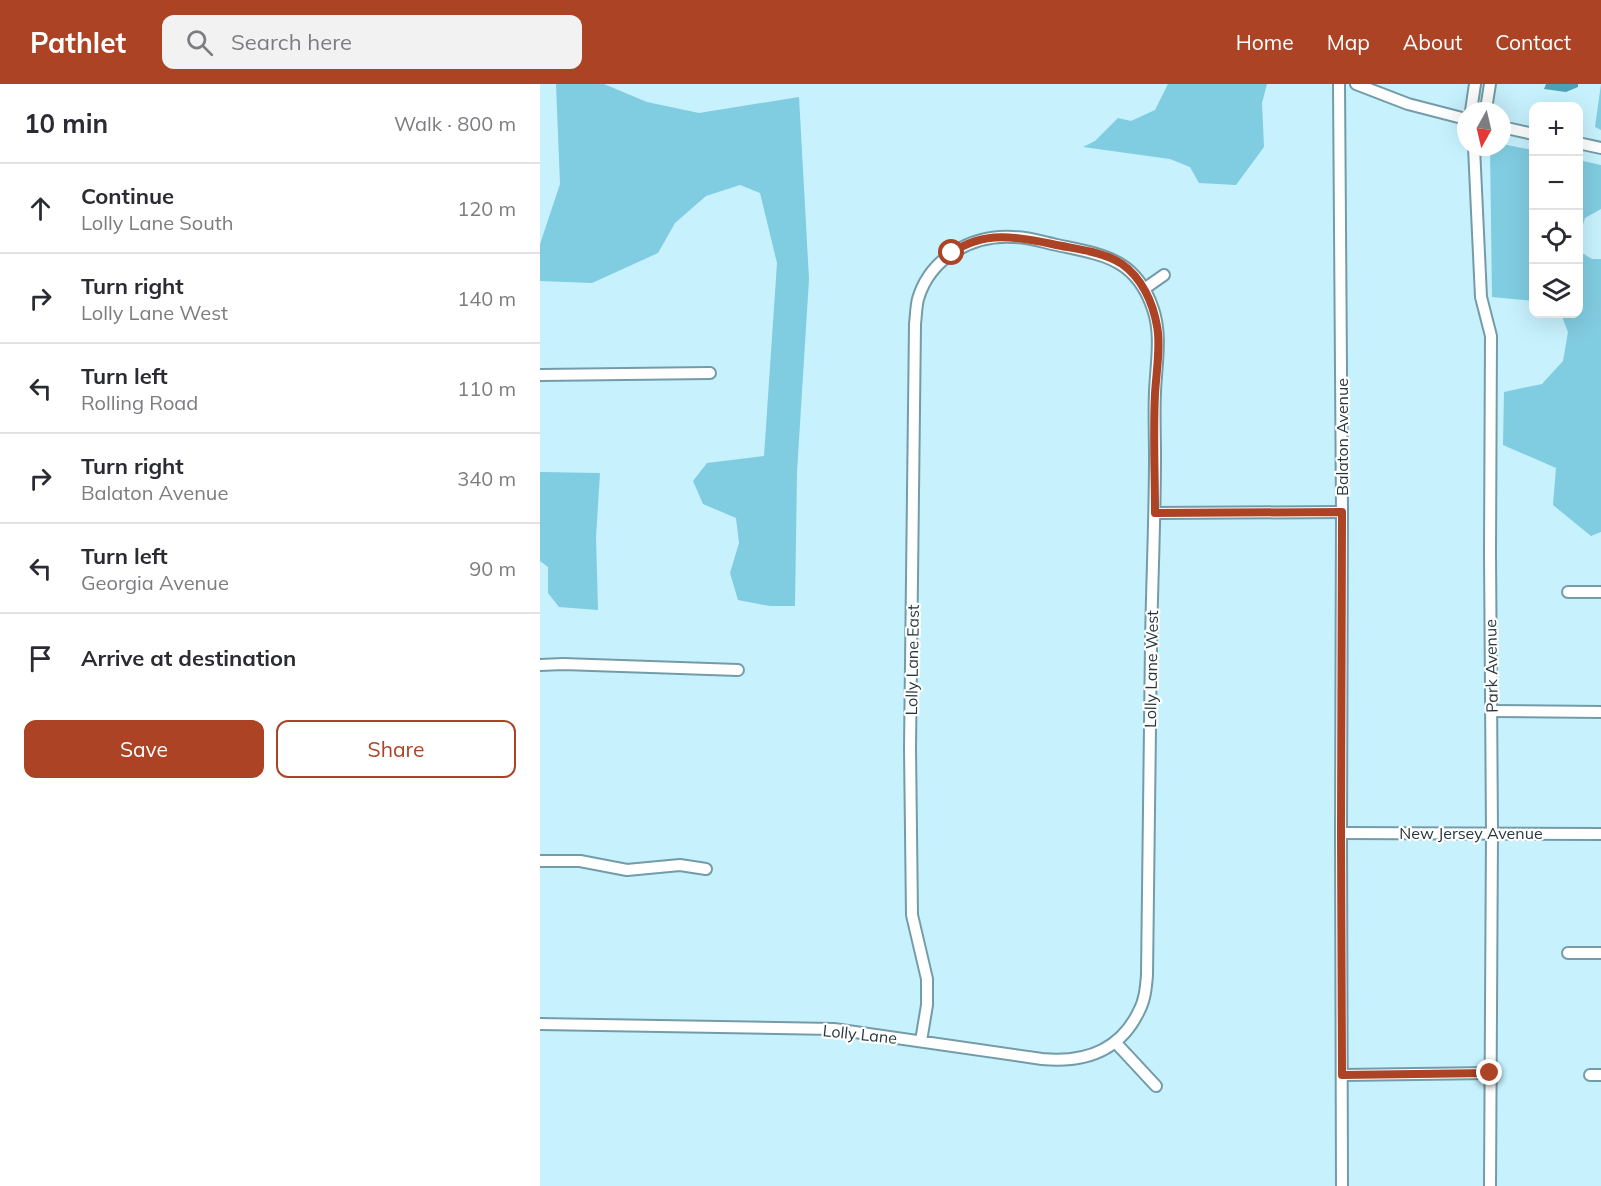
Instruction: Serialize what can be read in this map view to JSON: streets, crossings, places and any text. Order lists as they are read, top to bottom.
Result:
{
  "streets": {
    "street": [
      "Balaton Avenue",
      "Lolly Lane East",
      "Park Avenue",
      "Lolly Lane West",
      "New Jersey Avenue",
      "Lolly Lane"
    ]
  },
  "crossings": [
    ["Balaton Avenue", "New Jersey Avenue"],
    ["Lolly Lane East", "Lolly Lane West"],
    ["Lolly Lane East", "Lolly Lane"],
    ["Park Avenue", "New Jersey Avenue"],
    ["Lolly Lane West", "Lolly Lane"]
  ],
  "north": "bottom",
  "page": {
    "header": "Pathlet",
    "search": "Search here",
    "nav": [
      "Home",
      "Map",
      "About",
      "Contact"
    ],
    "heading": ["10 min", "Walk · 800 m"],
    "map_buttons": ["+", "−"],
    "list": [
      ["Continue", "Lolly Lane South", "120 m"],
      ["Turn right", "Lolly Lane West", "140 m"],
      ["Turn left", "Rolling Road", "110 m"],
      ["Turn right", "Balaton Avenue", "340 m"],
      ["Turn left", "Georgia Avenue", "90 m"],
      "Arrive at destination"
    ],
    "buttons": ["Save", "Share"]
  }
}
